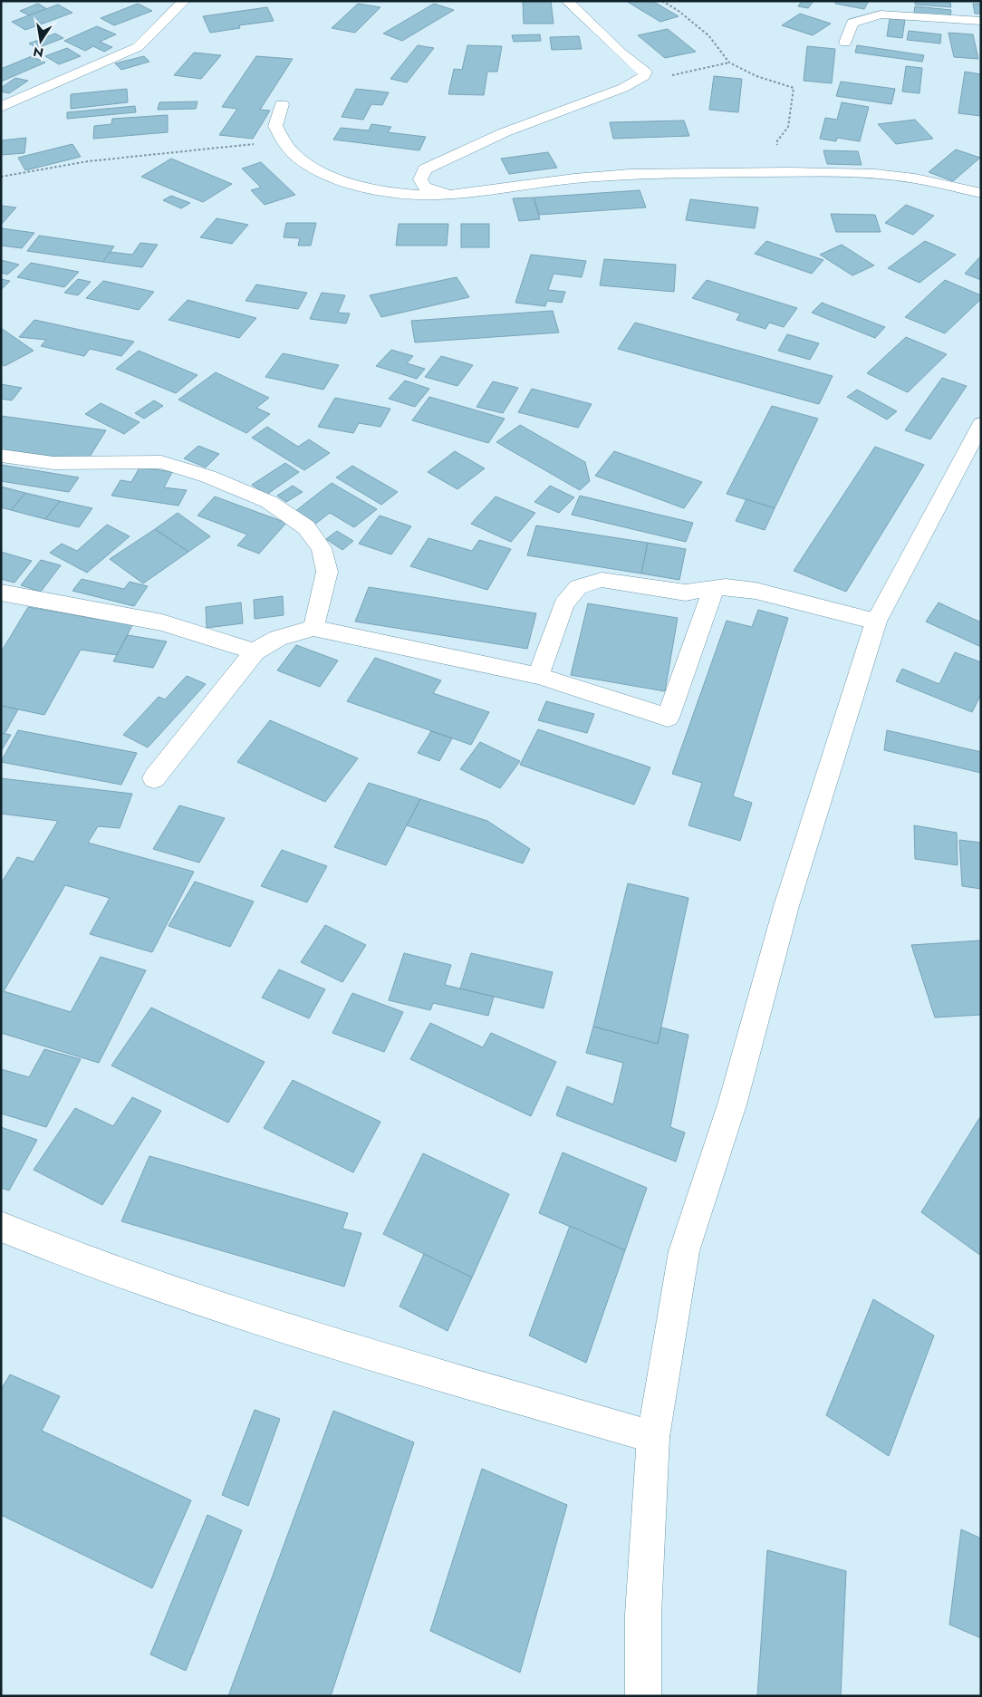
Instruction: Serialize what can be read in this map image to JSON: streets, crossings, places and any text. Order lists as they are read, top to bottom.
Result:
{
  "north": "bottom"
}
